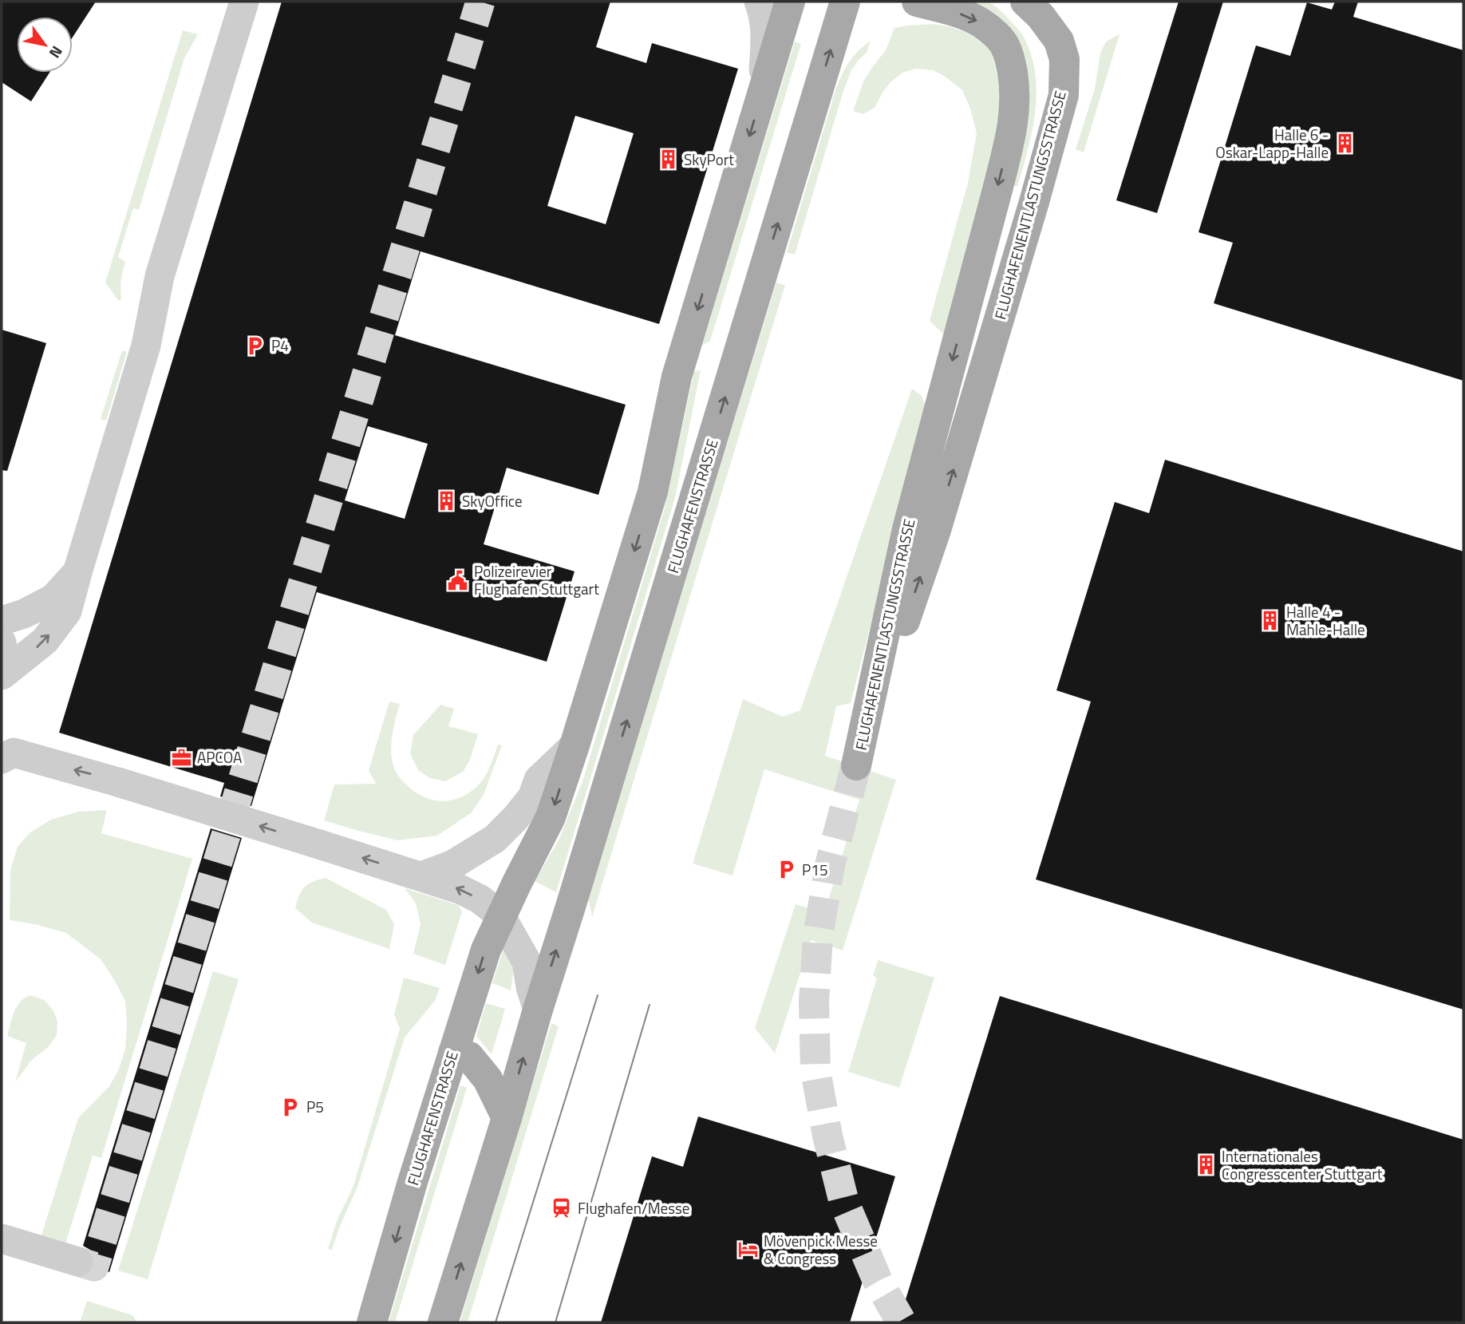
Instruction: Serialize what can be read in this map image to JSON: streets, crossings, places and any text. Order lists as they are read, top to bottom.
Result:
{
  "streets": {
    "main road": ["FLUGHAFENENTLASTUNGSSTRASSE", "FLUGHAFENSTRASSE"]
  },
  "places": {
    "building": [
      "Halle 6 - Oskar-Lapp-Halle",
      "SkyPort",
      "SkyOffice",
      "Halle 4 - Mahle-Halle",
      "Internationales Congresscenter Stuttgart"
    ],
    "parking": ["P4", "P15", "P5"],
    "public building": ["Polizeirevier Flughafen Stuttgart"],
    "office": ["APCOA"],
    "station": ["Flughafen/Messe"],
    "hotel": ["Mövenpick Messe & Congress"]
  },
  "north": "bottom right"
}
